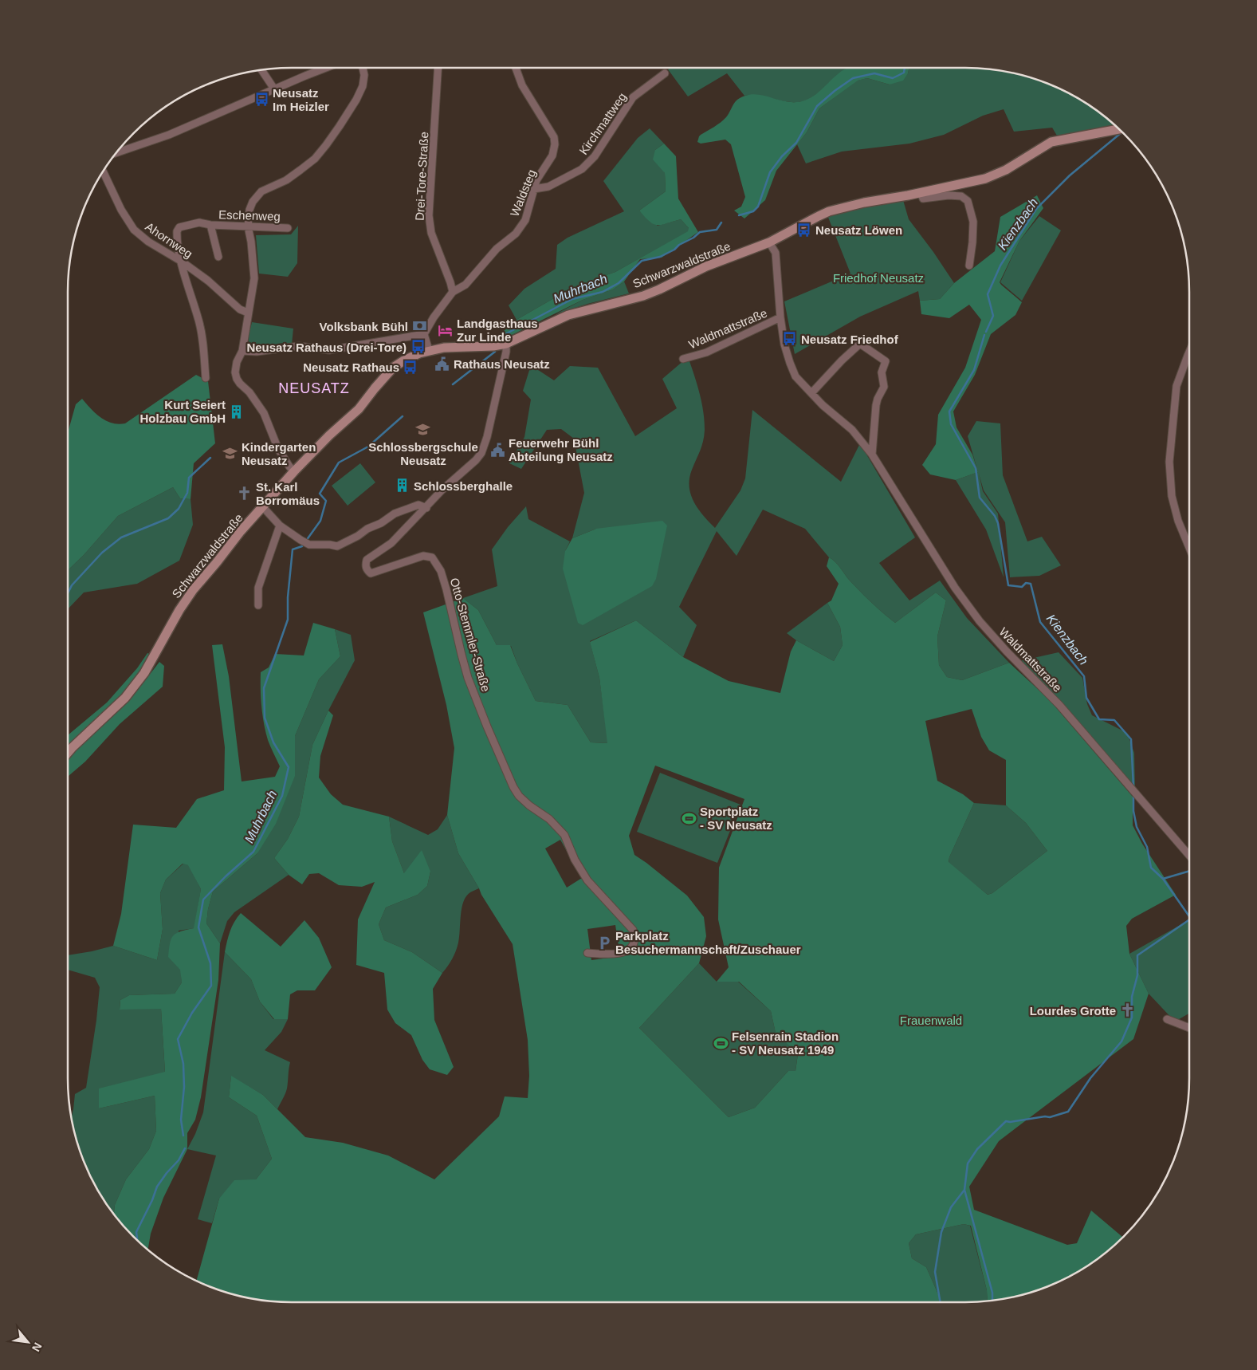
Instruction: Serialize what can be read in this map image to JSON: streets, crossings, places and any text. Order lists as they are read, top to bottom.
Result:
{
  "streets": {
    "main road": ["Schwarzwaldstraße"],
    "street": [
      "Kirchmattweg",
      "Drei-Tore-Straße",
      "Waldsteg",
      "Eschenweg",
      "Ahornweg",
      "Waldmattstraße",
      "Otto-Stemmler-Straße"
    ]
  },
  "crossings": [
    ["Kirchmattweg", "Waldsteg"],
    ["Drei-Tore-Straße", "Waldsteg"],
    ["Eschenweg", "Ahornweg"],
    ["Schwarzwaldstraße", "Waldmattstraße"],
    ["Schwarzwaldstraße", "Otto-Stemmler-Straße"]
  ],
  "districts": ["NEUSATZ"],
  "water": ["Kienzbach", "Muhrbach"],
  "parks": ["Friedhof Neusatz", "Frauenwald"],
  "places": {
    "bus stop": [
      "Neusatz Im Heizler",
      "Neusatz Löwen",
      "Neusatz Friedhof",
      "Neusatz Rathaus (Drei-Tore)",
      "Neusatz Rathaus"
    ],
    "bank": ["Volksbank Bühl"],
    "hotel": ["Landgasthaus Zur Linde"],
    "public building": ["Rathaus Neusatz", "Feuerwehr Bühl Abteilung Neusatz"],
    "building": ["Kurt Seiert Holzbau GmbH", "Schlossberghalle"],
    "school or university": ["Schlossbergschule Neusatz", "Kindergarten Neusatz"],
    "church": ["St. Karl Borromäus", "Lourdes Grotte"],
    "sports": ["Sportplatz - SV Neusatz", "Felsenrain Stadion - SV Neusatz 1949"],
    "parking": ["Parkplatz Besuchermannschaft/Zuschauer"]
  },
  "north": "bottom right"
}
